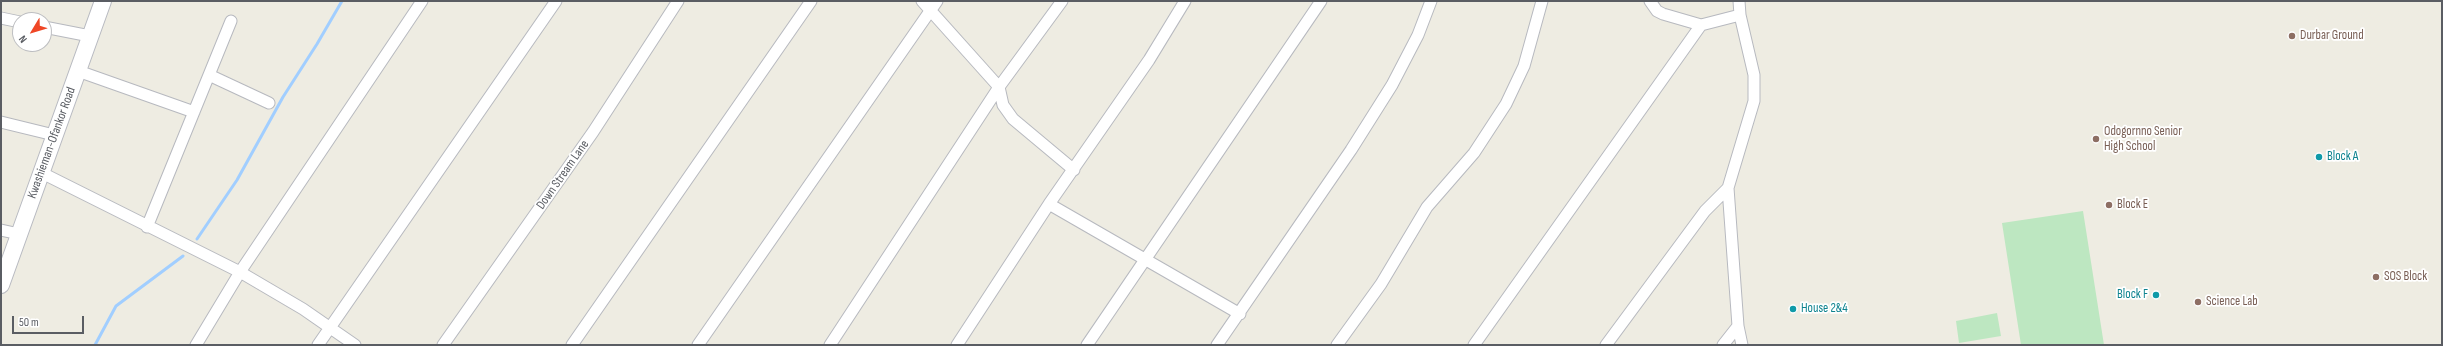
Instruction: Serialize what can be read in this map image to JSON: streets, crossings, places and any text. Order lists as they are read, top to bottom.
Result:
{
  "streets": {
    "main road": ["Kwashieman-Ofankor Road"],
    "street": ["Down Stream Lane"]
  },
  "places": [
    "Durbar Ground",
    "Odogornno Senior High School",
    "Block A",
    "Block E",
    "SOS Block",
    "Block F",
    "Science Lab",
    "House 2&4"
  ],
  "scale_bar": "50 m",
  "north": "bottom left"
}
